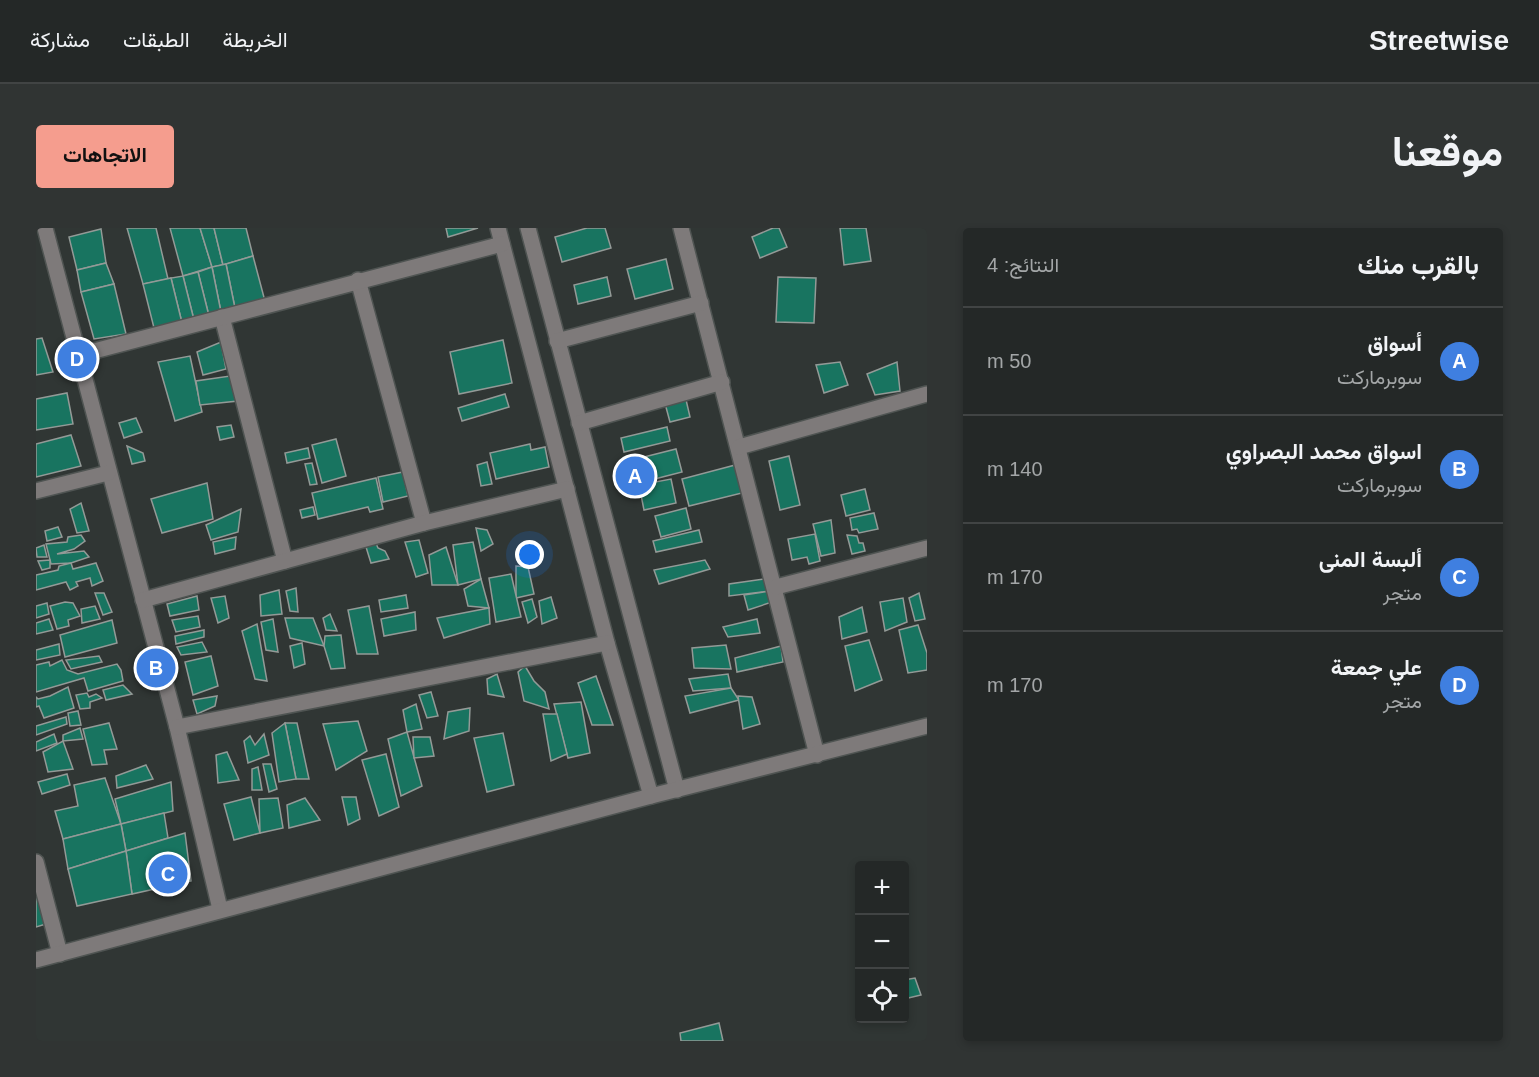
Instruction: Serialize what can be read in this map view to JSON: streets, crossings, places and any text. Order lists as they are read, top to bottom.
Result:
{
  "page": {
    "header": "Streetwise",
    "nav": ["الخريطة", "الطبقات", "مشاركة"],
    "title": "موقعنا",
    "buttons": "الاتجاهات",
    "heading": ["بالقرب منك", "النتائج: 4"],
    "list": [
      {
        "mark": "A",
        "name": "أسواق",
        "note": "سوبرماركت",
        "value": "50 m"
      },
      {
        "mark": "B",
        "name": "اسواق محمد البصراوي",
        "note": "سوبرماركت",
        "value": "140 m"
      },
      {
        "mark": "C",
        "name": "ألبسة المنى",
        "note": "متجر",
        "value": "170 m"
      },
      {
        "mark": "D",
        "name": "علي جمعة",
        "note": "متجر",
        "value": "170 m"
      }
    ],
    "pins": [
      "D",
      "A",
      "B",
      "C"
    ],
    "map_buttons": ["+", "−"]
  }
}
